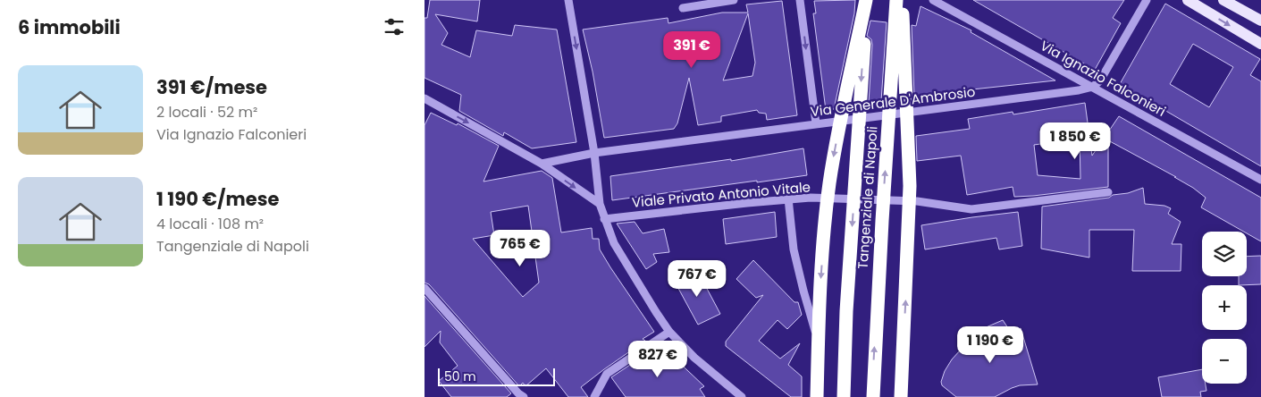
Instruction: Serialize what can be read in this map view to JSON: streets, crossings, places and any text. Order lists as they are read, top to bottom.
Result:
{
  "streets": {
    "highway": ["Tangenziale di Napoli"],
    "street": ["Via Ignazio Falconieri", "Via Generale D'Ambrosio", "Viale Privato Antonio Vitale"]
  },
  "crossings": [
    ["Via Ignazio Falconieri", "Via Generale D'Ambrosio"]
  ],
  "scale_bar": "50 m",
  "page": {
    "heading": "6 immobili",
    "price": [
      "391 €",
      "1 850 €",
      "765 €",
      "767 €",
      "1 190 €",
      "827 €"
    ],
    "list": [
      {
        "name": "391 €/mese",
        "note": "2 locali · 52 m² · Via Ignazio Falconieri"
      },
      {
        "name": "1 190 €/mese",
        "note": "4 locali · 108 m² · Tangenziale di Napoli"
      }
    ],
    "map_buttons": ["+", "−"],
    "scale": "50 m"
  }
}
